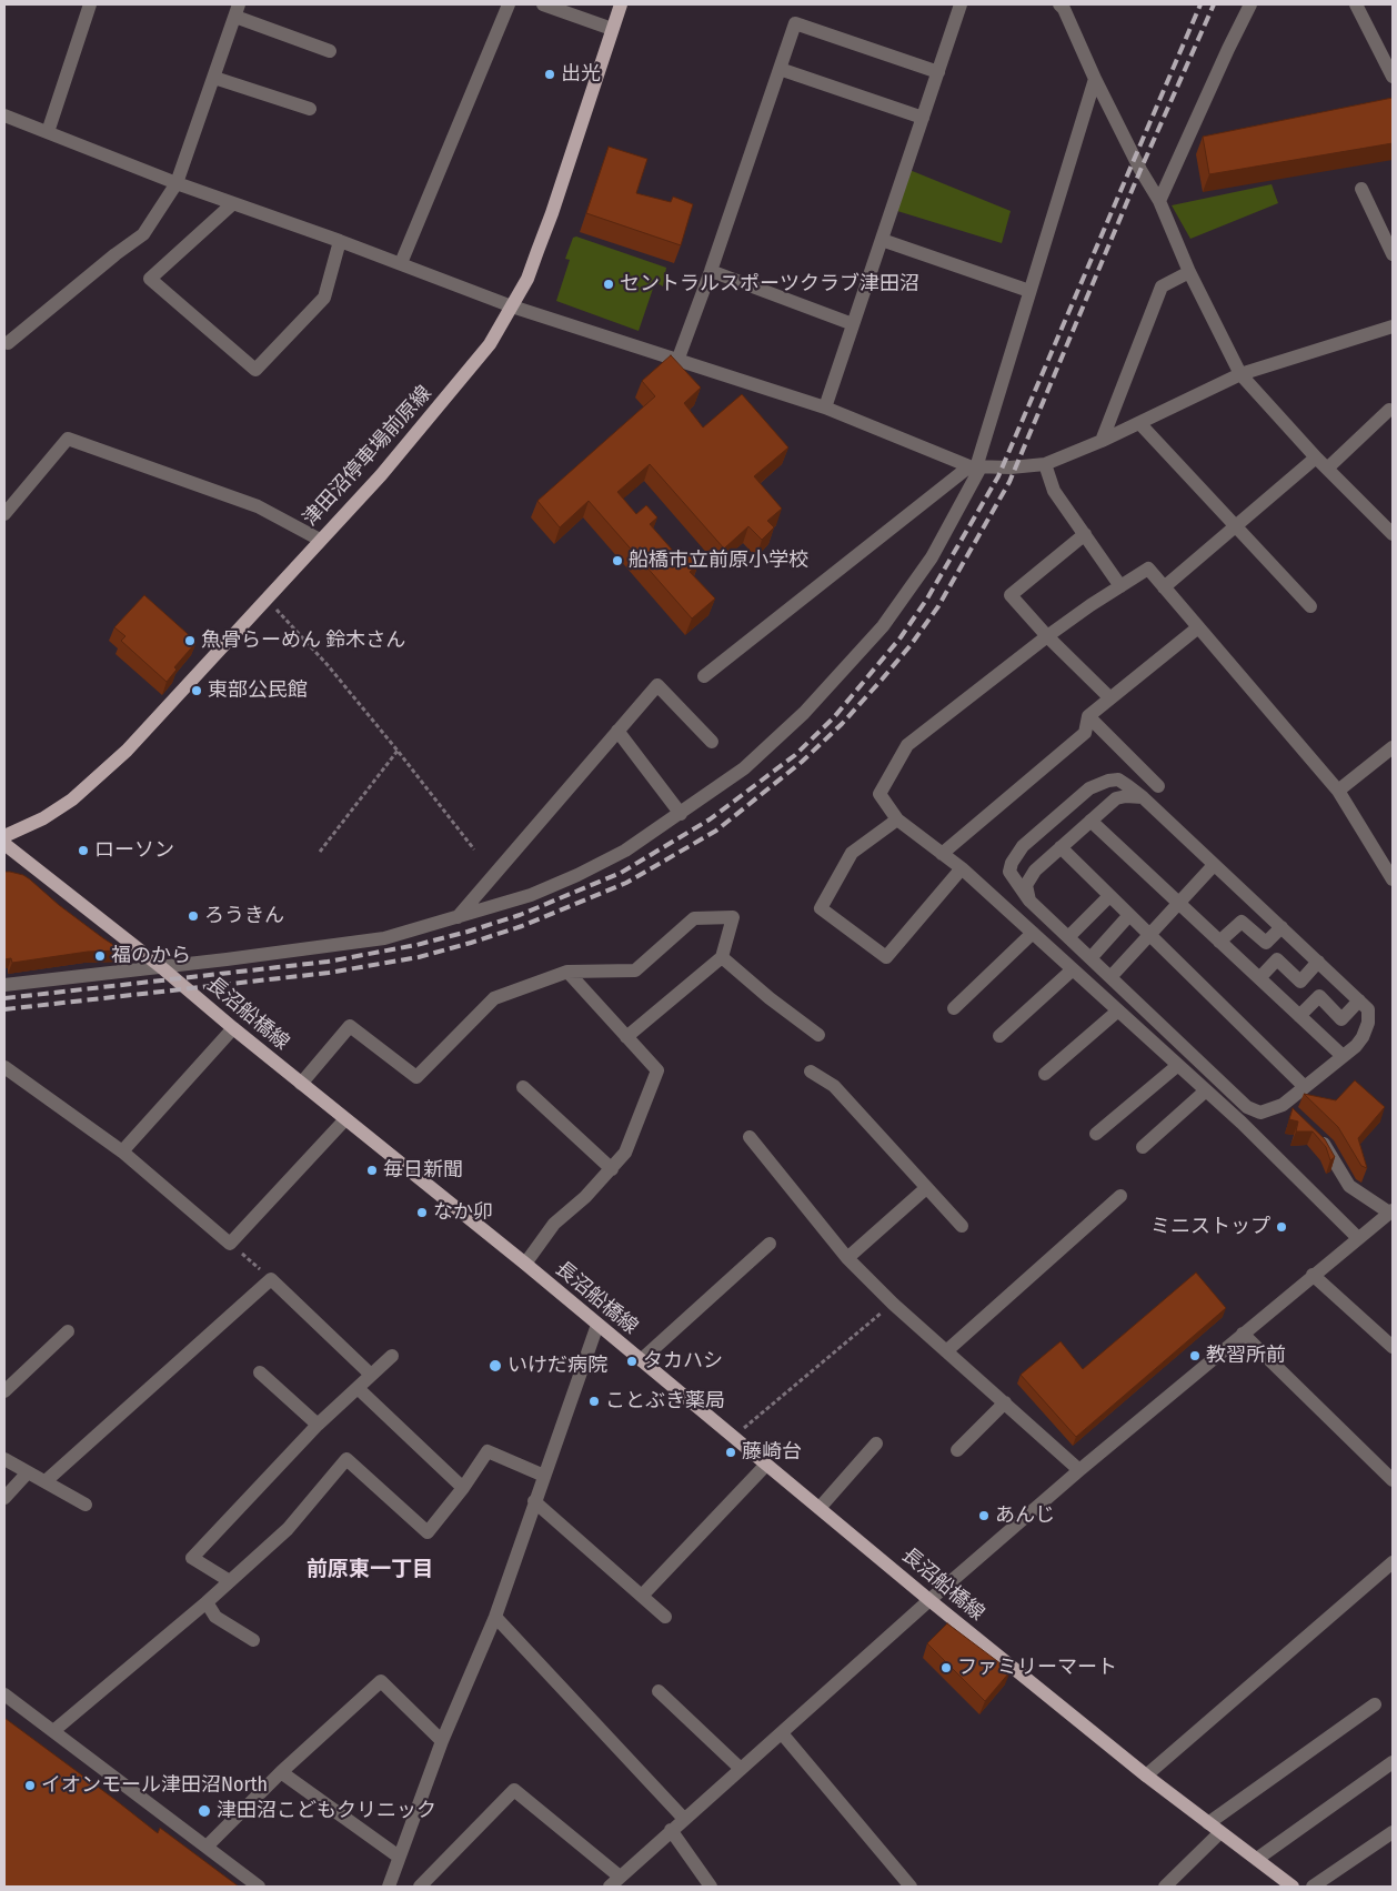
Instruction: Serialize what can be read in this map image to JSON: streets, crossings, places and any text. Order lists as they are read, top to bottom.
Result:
{
  "streets": {
    "main road": ["津田沼停車場前原線", "長沼船橋線"]
  },
  "districts": ["前原東一丁目"],
  "places": [
    "出光",
    "セントラルスポーツクラブ津田沼",
    "船橋市立前原小学校",
    "魚骨らーめん 鈴木さん",
    "東部公民館",
    "ローソン",
    "ろうきん",
    "福のから",
    "毎日新聞",
    "なか卯",
    "ミニストップ",
    "教習所前",
    "タカハシ",
    "いけだ病院",
    "ことぶき薬局",
    "藤崎台",
    "あんじ",
    "ファミリーマート",
    "イオンモール津田沼North",
    "津田沼こどもクリニック"
  ]
}
